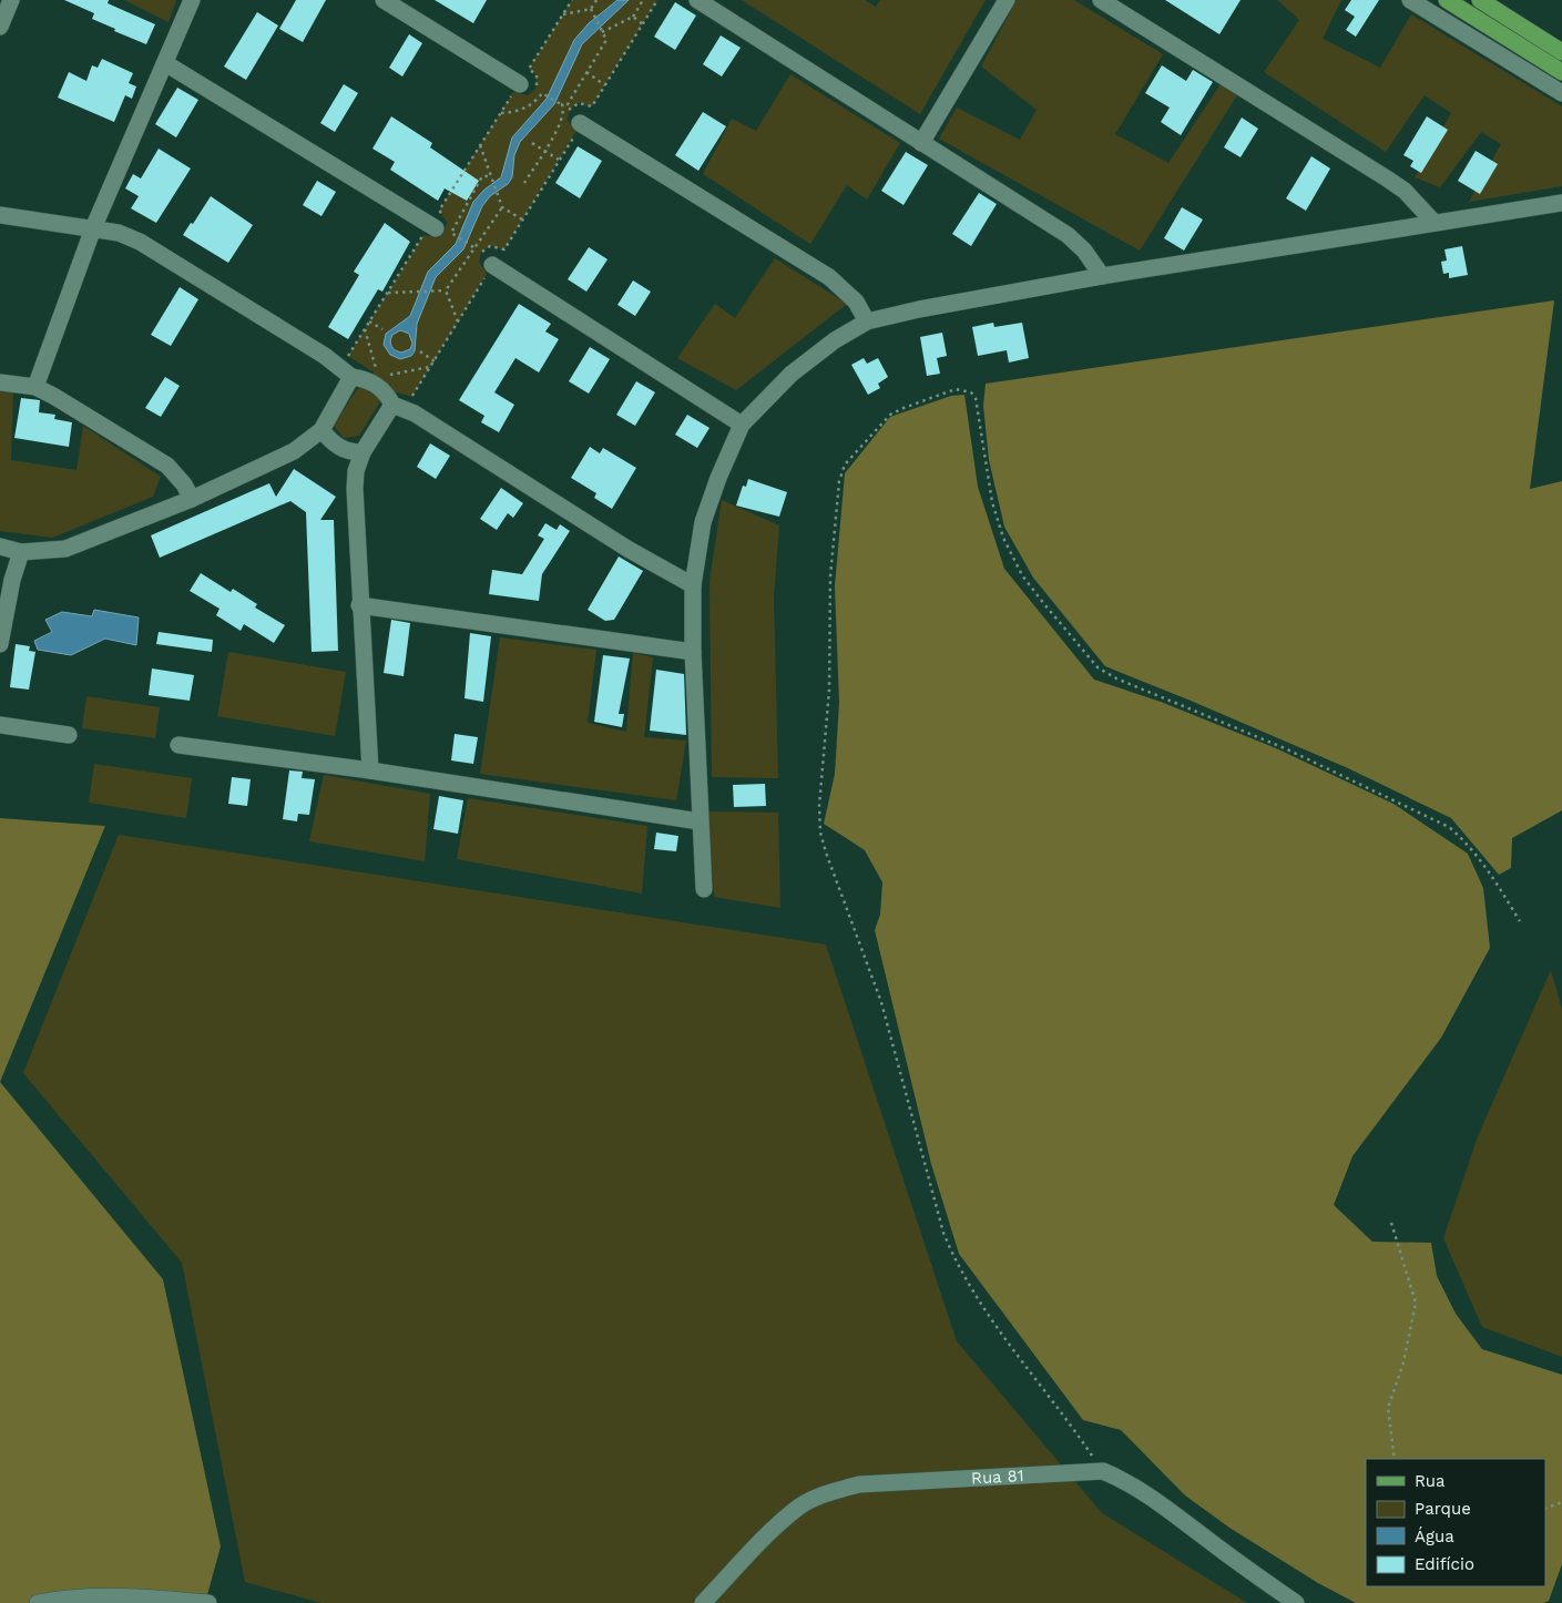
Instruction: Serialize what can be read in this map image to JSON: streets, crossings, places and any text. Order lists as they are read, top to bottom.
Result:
{
  "streets": {
    "street": ["Rua 81"]
  },
  "legend": [
    "Rua",
    "Parque",
    "Água",
    "Edifício"
  ]
}
